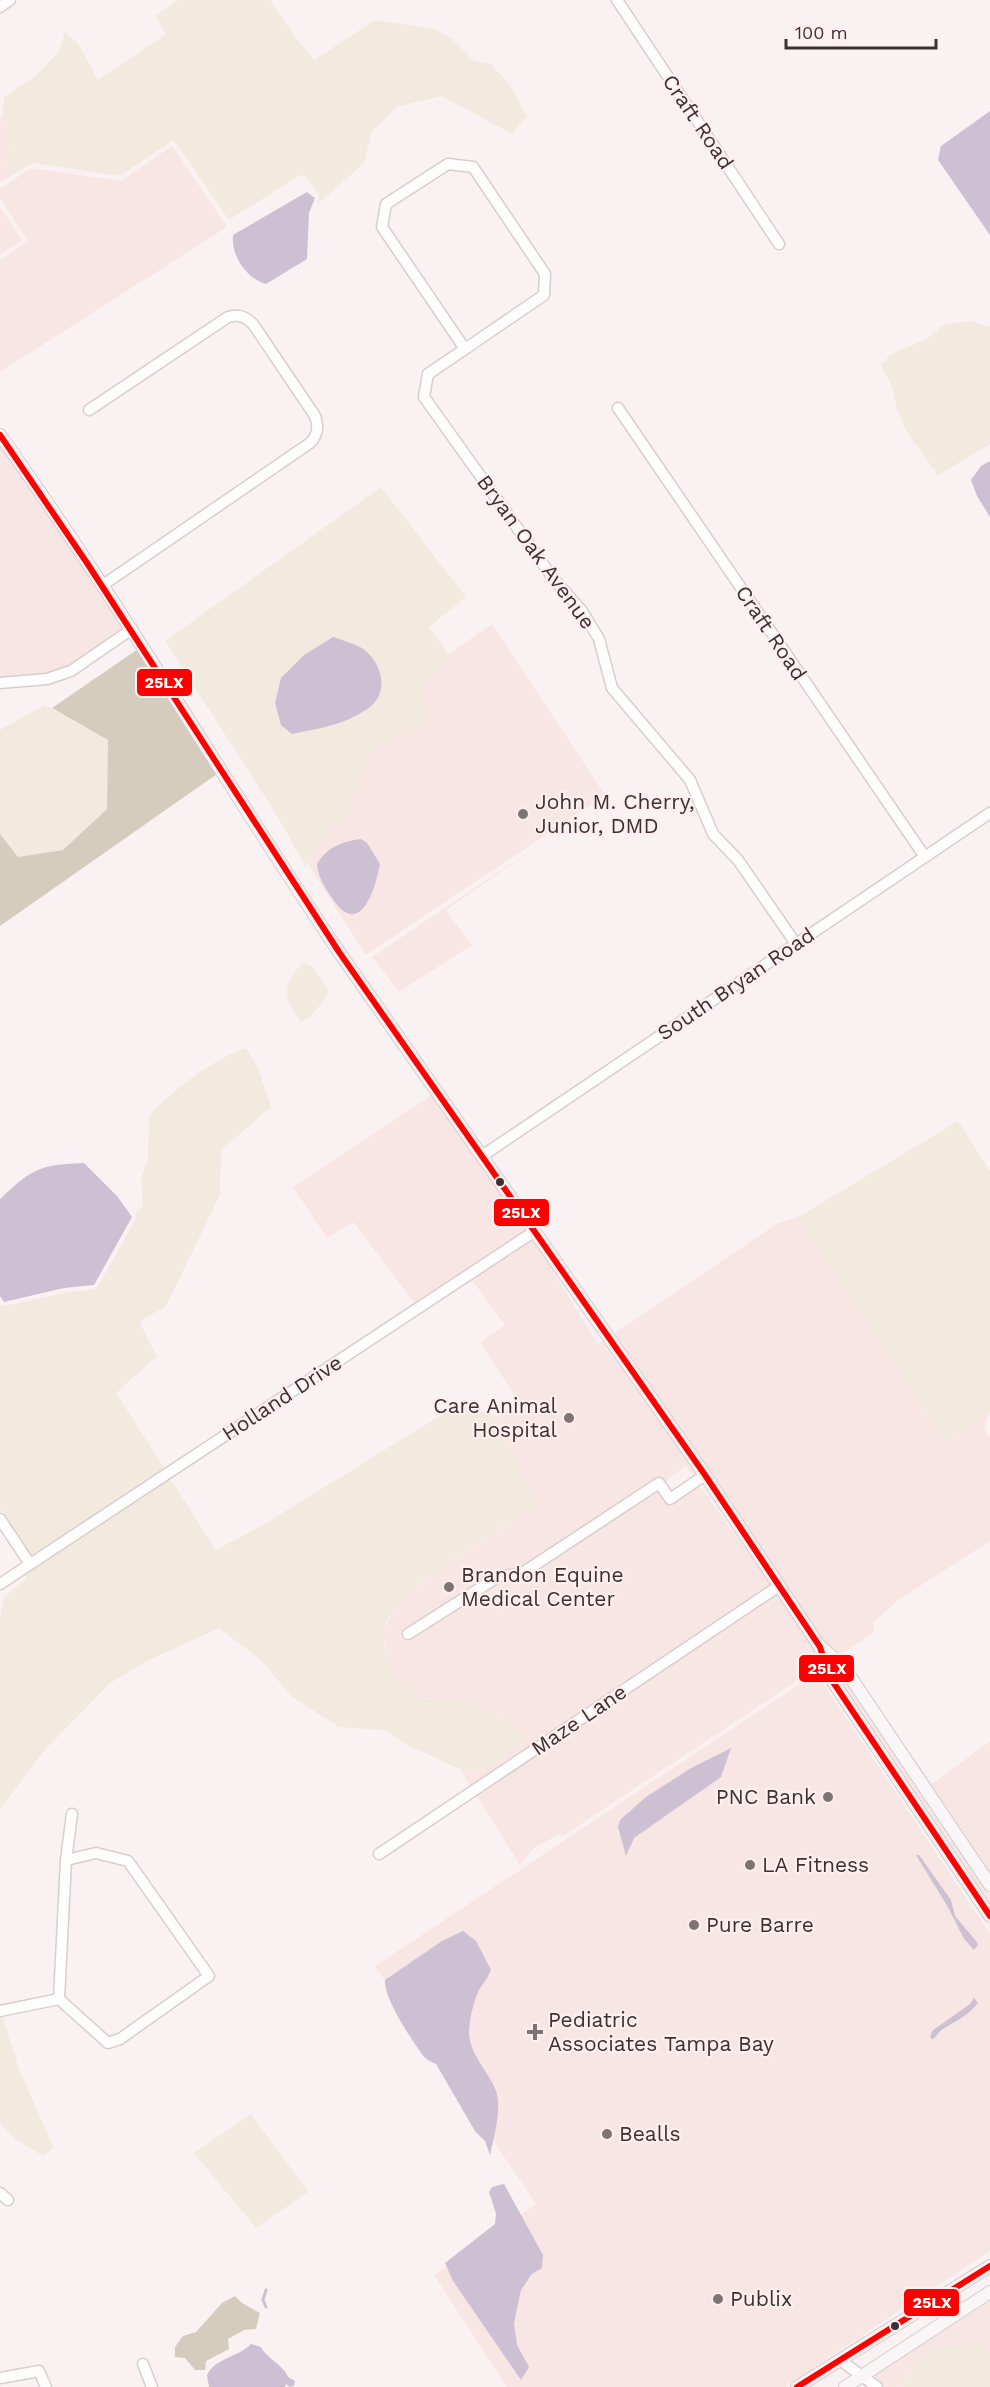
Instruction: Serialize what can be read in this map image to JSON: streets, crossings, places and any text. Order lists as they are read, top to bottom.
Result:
{
  "streets": {
    "street": [
      "Craft Road",
      "Bryan Oak Avenue",
      "South Bryan Road",
      "Holland Drive",
      "Maze Lane"
    ]
  },
  "crossings": [
    ["Craft Road", "South Bryan Road"],
    ["Bryan Oak Avenue", "South Bryan Road"]
  ],
  "places": {
    "other": [
      "John M. Cherry, Junior, DMD",
      "Care Animal Hospital",
      "Brandon Equine Medical Center",
      "PNC Bank",
      "LA Fitness",
      "Pure Barre",
      "Bealls",
      "Publix"
    ],
    "health": ["Pediatric Associates Tampa Bay"]
  },
  "lines": ["transit line 25LX"],
  "scale_bar": "100 m"
}
